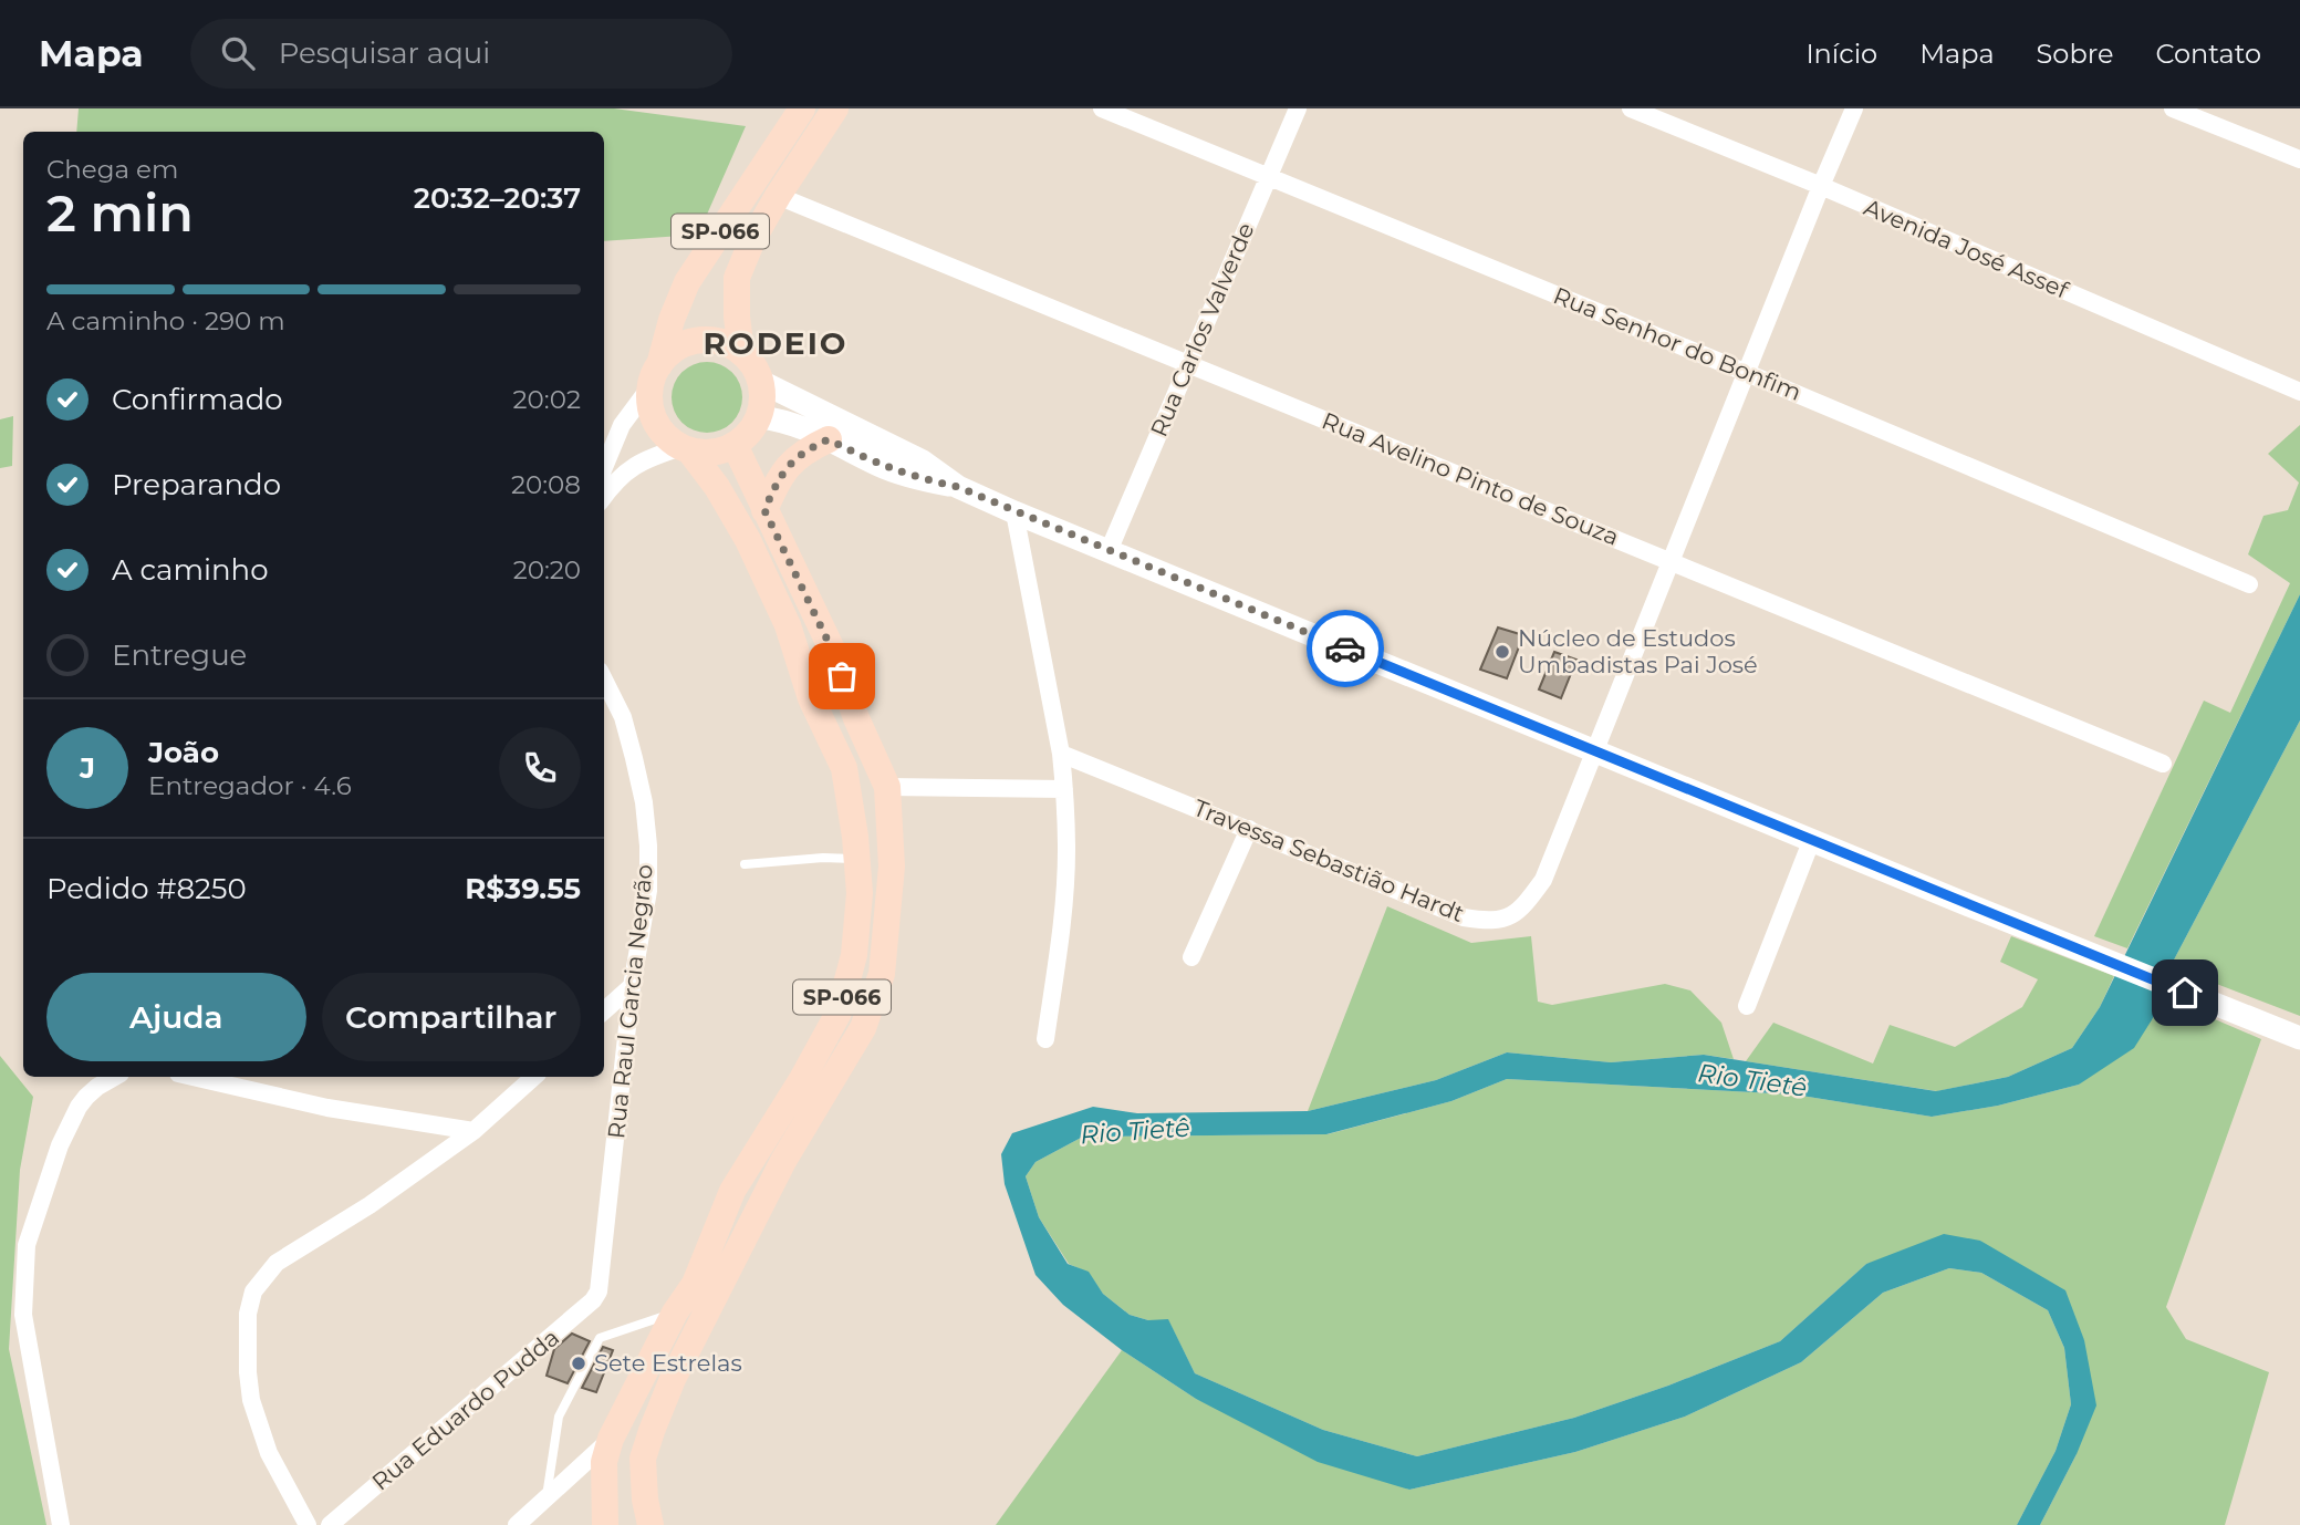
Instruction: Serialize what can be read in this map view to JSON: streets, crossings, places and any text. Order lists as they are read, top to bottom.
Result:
{
  "streets": {
    "main road": ["SP-066"],
    "street": [
      "Avenida José Assef",
      "Rua Carlos Valverde",
      "Rua Senhor do Bonfim",
      "Rua Avelino Pinto de Souza",
      "Travessa Sebastião Hardt",
      "Rua Raul Garcia Negrão",
      "Rua Eduardo Pudda"
    ]
  },
  "crossings": [
    ["SP-066", "Rua Avelino Pinto de Souza"],
    ["Avenida José Assef", "Travessa Sebastião Hardt"],
    ["Rua Carlos Valverde", "Rua Senhor do Bonfim"],
    ["Rua Carlos Valverde", "Rua Avelino Pinto de Souza"],
    ["Rua Senhor do Bonfim", "Travessa Sebastião Hardt"],
    ["Rua Avelino Pinto de Souza", "Travessa Sebastião Hardt"],
    ["Rua Raul Garcia Negrão", "Rua Eduardo Pudda"]
  ],
  "districts": ["RODEIO"],
  "water": ["Rio Tietê"],
  "places": ["Núcleo de Estudos Umbadistas Pai José", "Sete Estrelas"],
  "page": {
    "header": "Mapa",
    "search": "Pesquisar aqui",
    "nav": [
      "Início",
      "Mapa",
      "Sobre",
      "Contato"
    ],
    "heading": ["2 min", "Chega em", "20:32–20:37"],
    "panel": [
      "João",
      "Entregador · 4.6",
      "Pedido #8250",
      "R$39.55"
    ],
    "bar": "A caminho · 290 m",
    "list": [
      ["Confirmado", "20:02"],
      ["Preparando", "20:08"],
      ["A caminho", "20:20"],
      "Entregue"
    ],
    "round": "J",
    "buttons": ["Ajuda", "Compartilhar"]
  }
}
